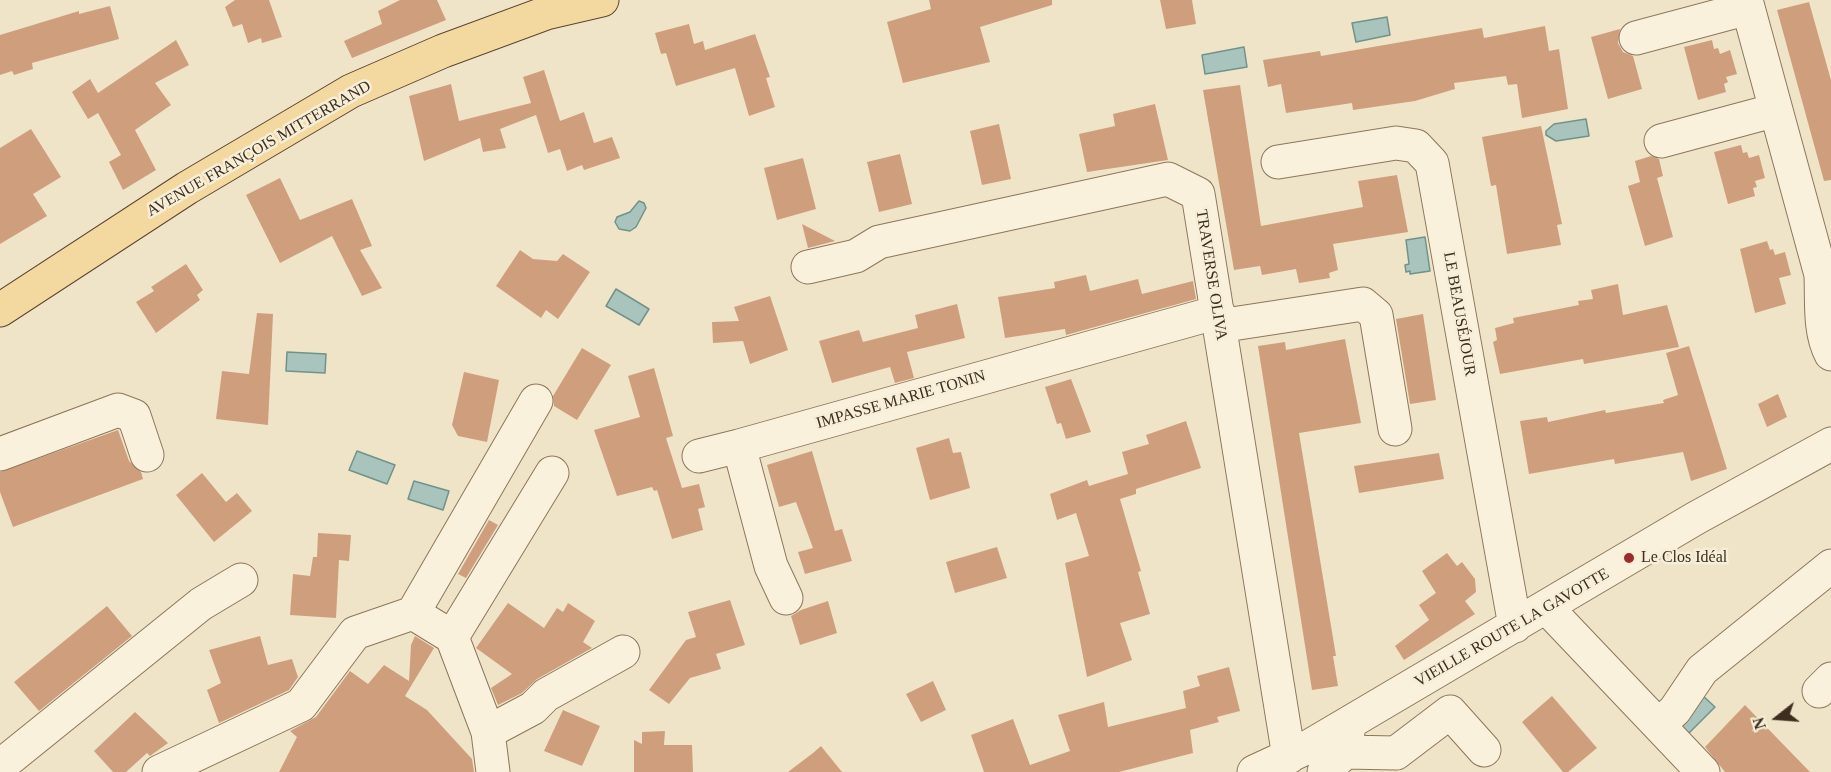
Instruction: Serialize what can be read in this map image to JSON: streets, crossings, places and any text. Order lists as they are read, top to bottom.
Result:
{
  "streets": {
    "main road": ["AVENUE FRANÇOIS MITTERRAND"],
    "street": [
      "TRAVERSE OLIVA",
      "LE BEAUSÉJOUR",
      "IMPASSE MARIE TONIN",
      "VIEILLE ROUTE LA GAVOTTE"
    ]
  },
  "crossings": [
    ["TRAVERSE OLIVA", "IMPASSE MARIE TONIN"],
    ["TRAVERSE OLIVA", "VIEILLE ROUTE LA GAVOTTE"],
    ["LE BEAUSÉJOUR", "VIEILLE ROUTE LA GAVOTTE"]
  ],
  "places": ["Le Clos Idéal"],
  "north": "left"
}
